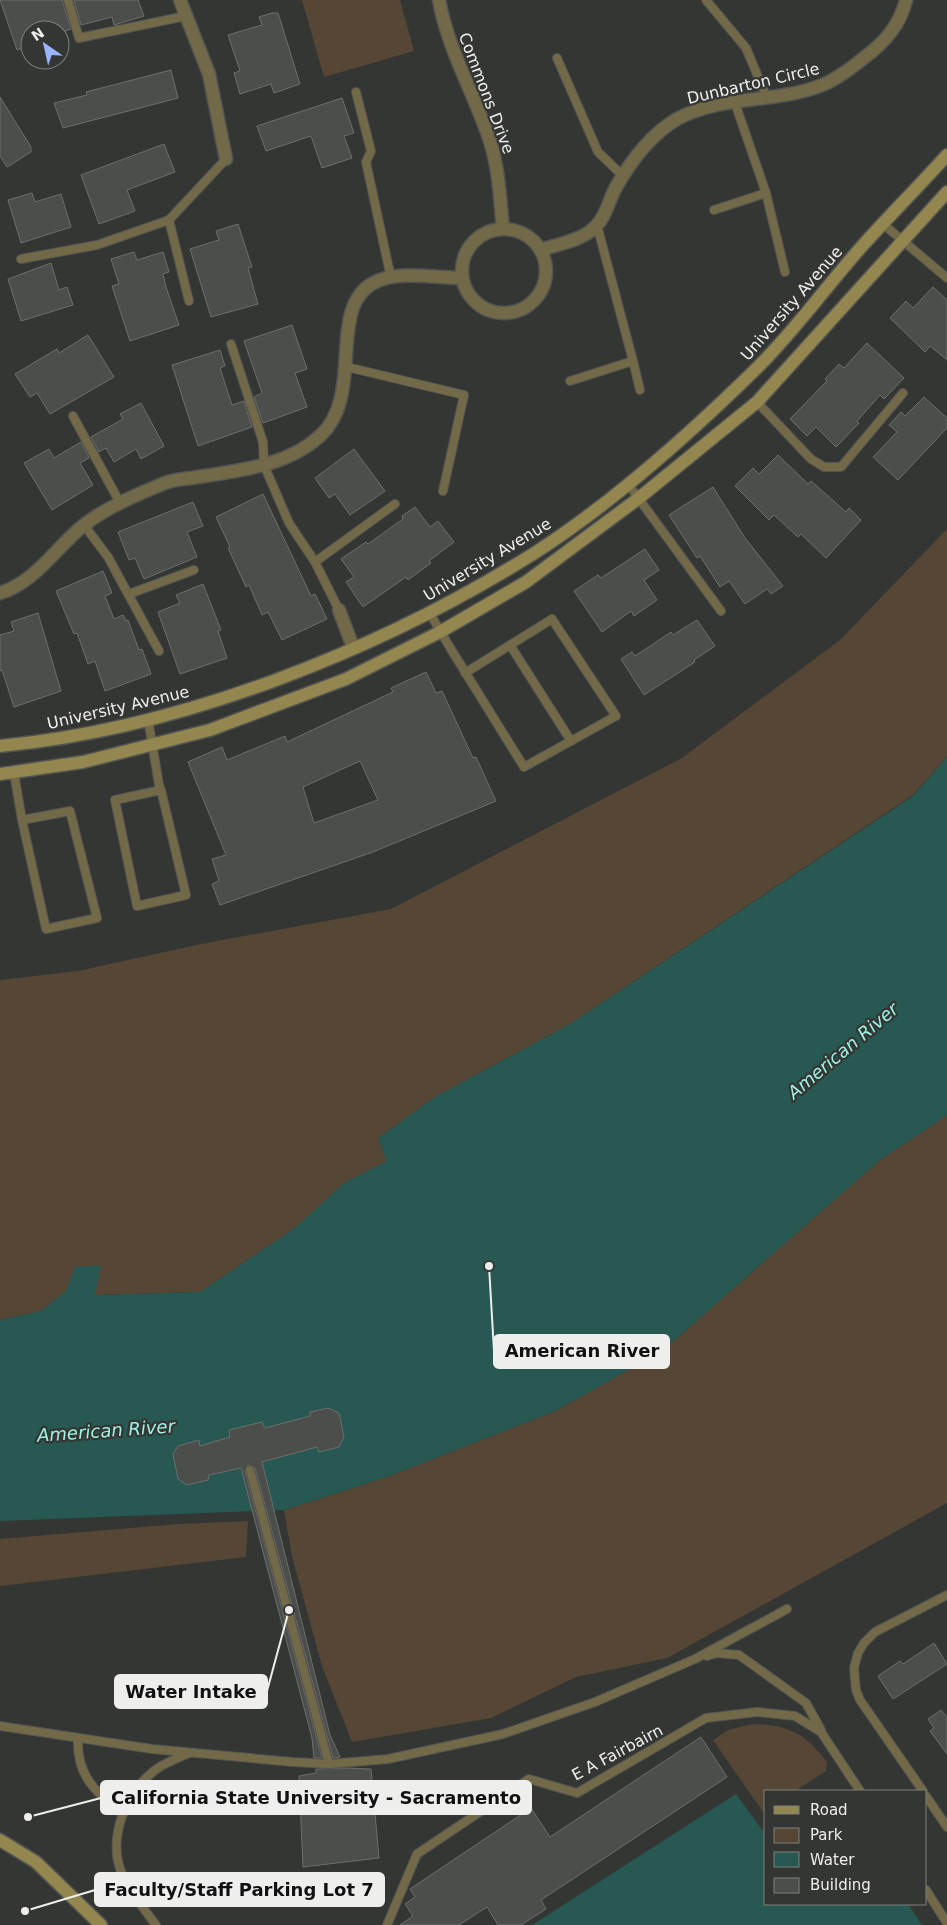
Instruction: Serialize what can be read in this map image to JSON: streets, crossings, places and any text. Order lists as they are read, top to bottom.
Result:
{
  "streets": {
    "street": ["Dunbarton Circle", "Commons Drive", "University Avenue"],
    "lane": ["E A Fairbairn"]
  },
  "water": ["American River"],
  "places": [
    "American River",
    "Water Intake",
    "California State University - Sacramento",
    "Faculty/Staff Parking Lot 7"
  ],
  "legend": [
    "Road",
    "Park",
    "Water",
    "Building"
  ],
  "north": "top left"
}
